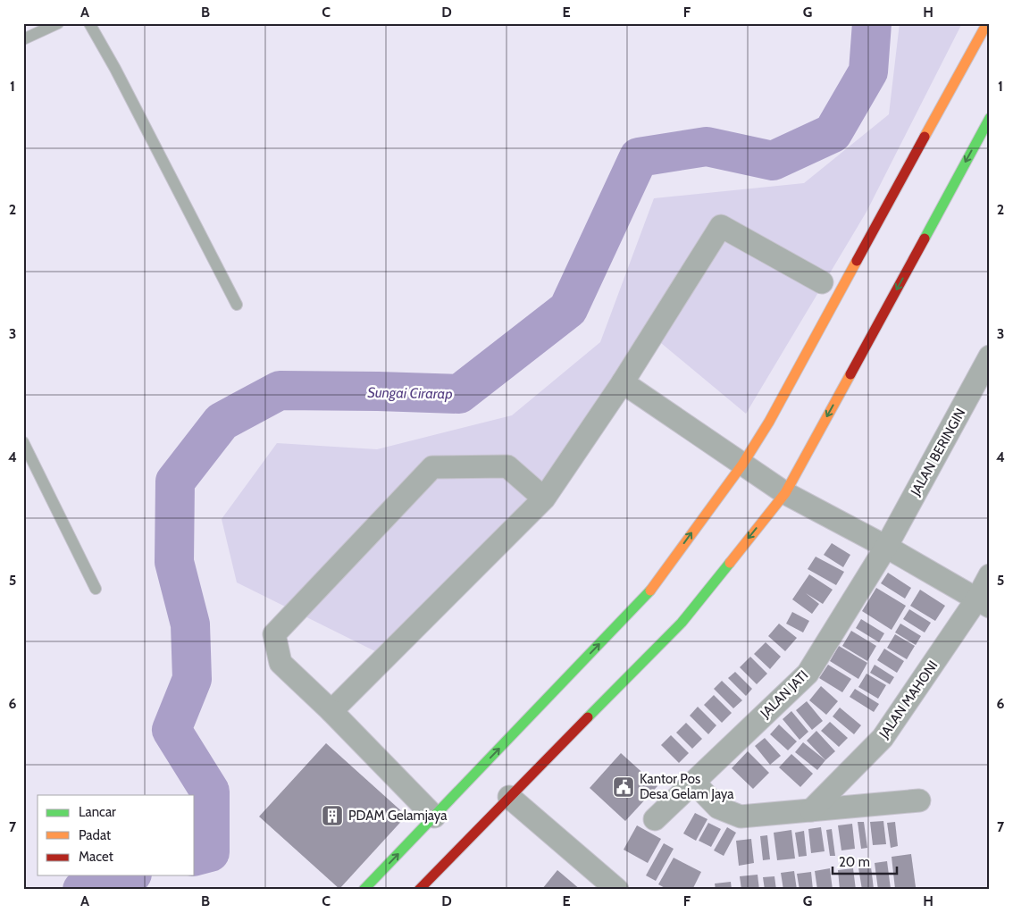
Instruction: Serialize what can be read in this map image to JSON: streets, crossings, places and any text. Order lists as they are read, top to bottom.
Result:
{
  "streets": {
    "street": ["JALAN BERINGIN", "JALAN JATI", "JALAN MAHONI"]
  },
  "crossings": [
    ["JALAN BERINGIN", "JALAN JATI"]
  ],
  "water": ["Sungai Cirarap"],
  "places": {
    "public building": ["Kantor Pos Desa Gelam Jaya"],
    "building": ["PDAM Gelamjaya"]
  },
  "legend": ["Lancar", "Padat", "Macet"],
  "scale_bar": "20 m",
  "grid": {
    "columns": [
      "A",
      "B",
      "C",
      "D",
      "E",
      "F",
      "G",
      "H"
    ],
    "rows": [
      "1",
      "2",
      "3",
      "4",
      "5",
      "6",
      "7"
    ]
  }
}
